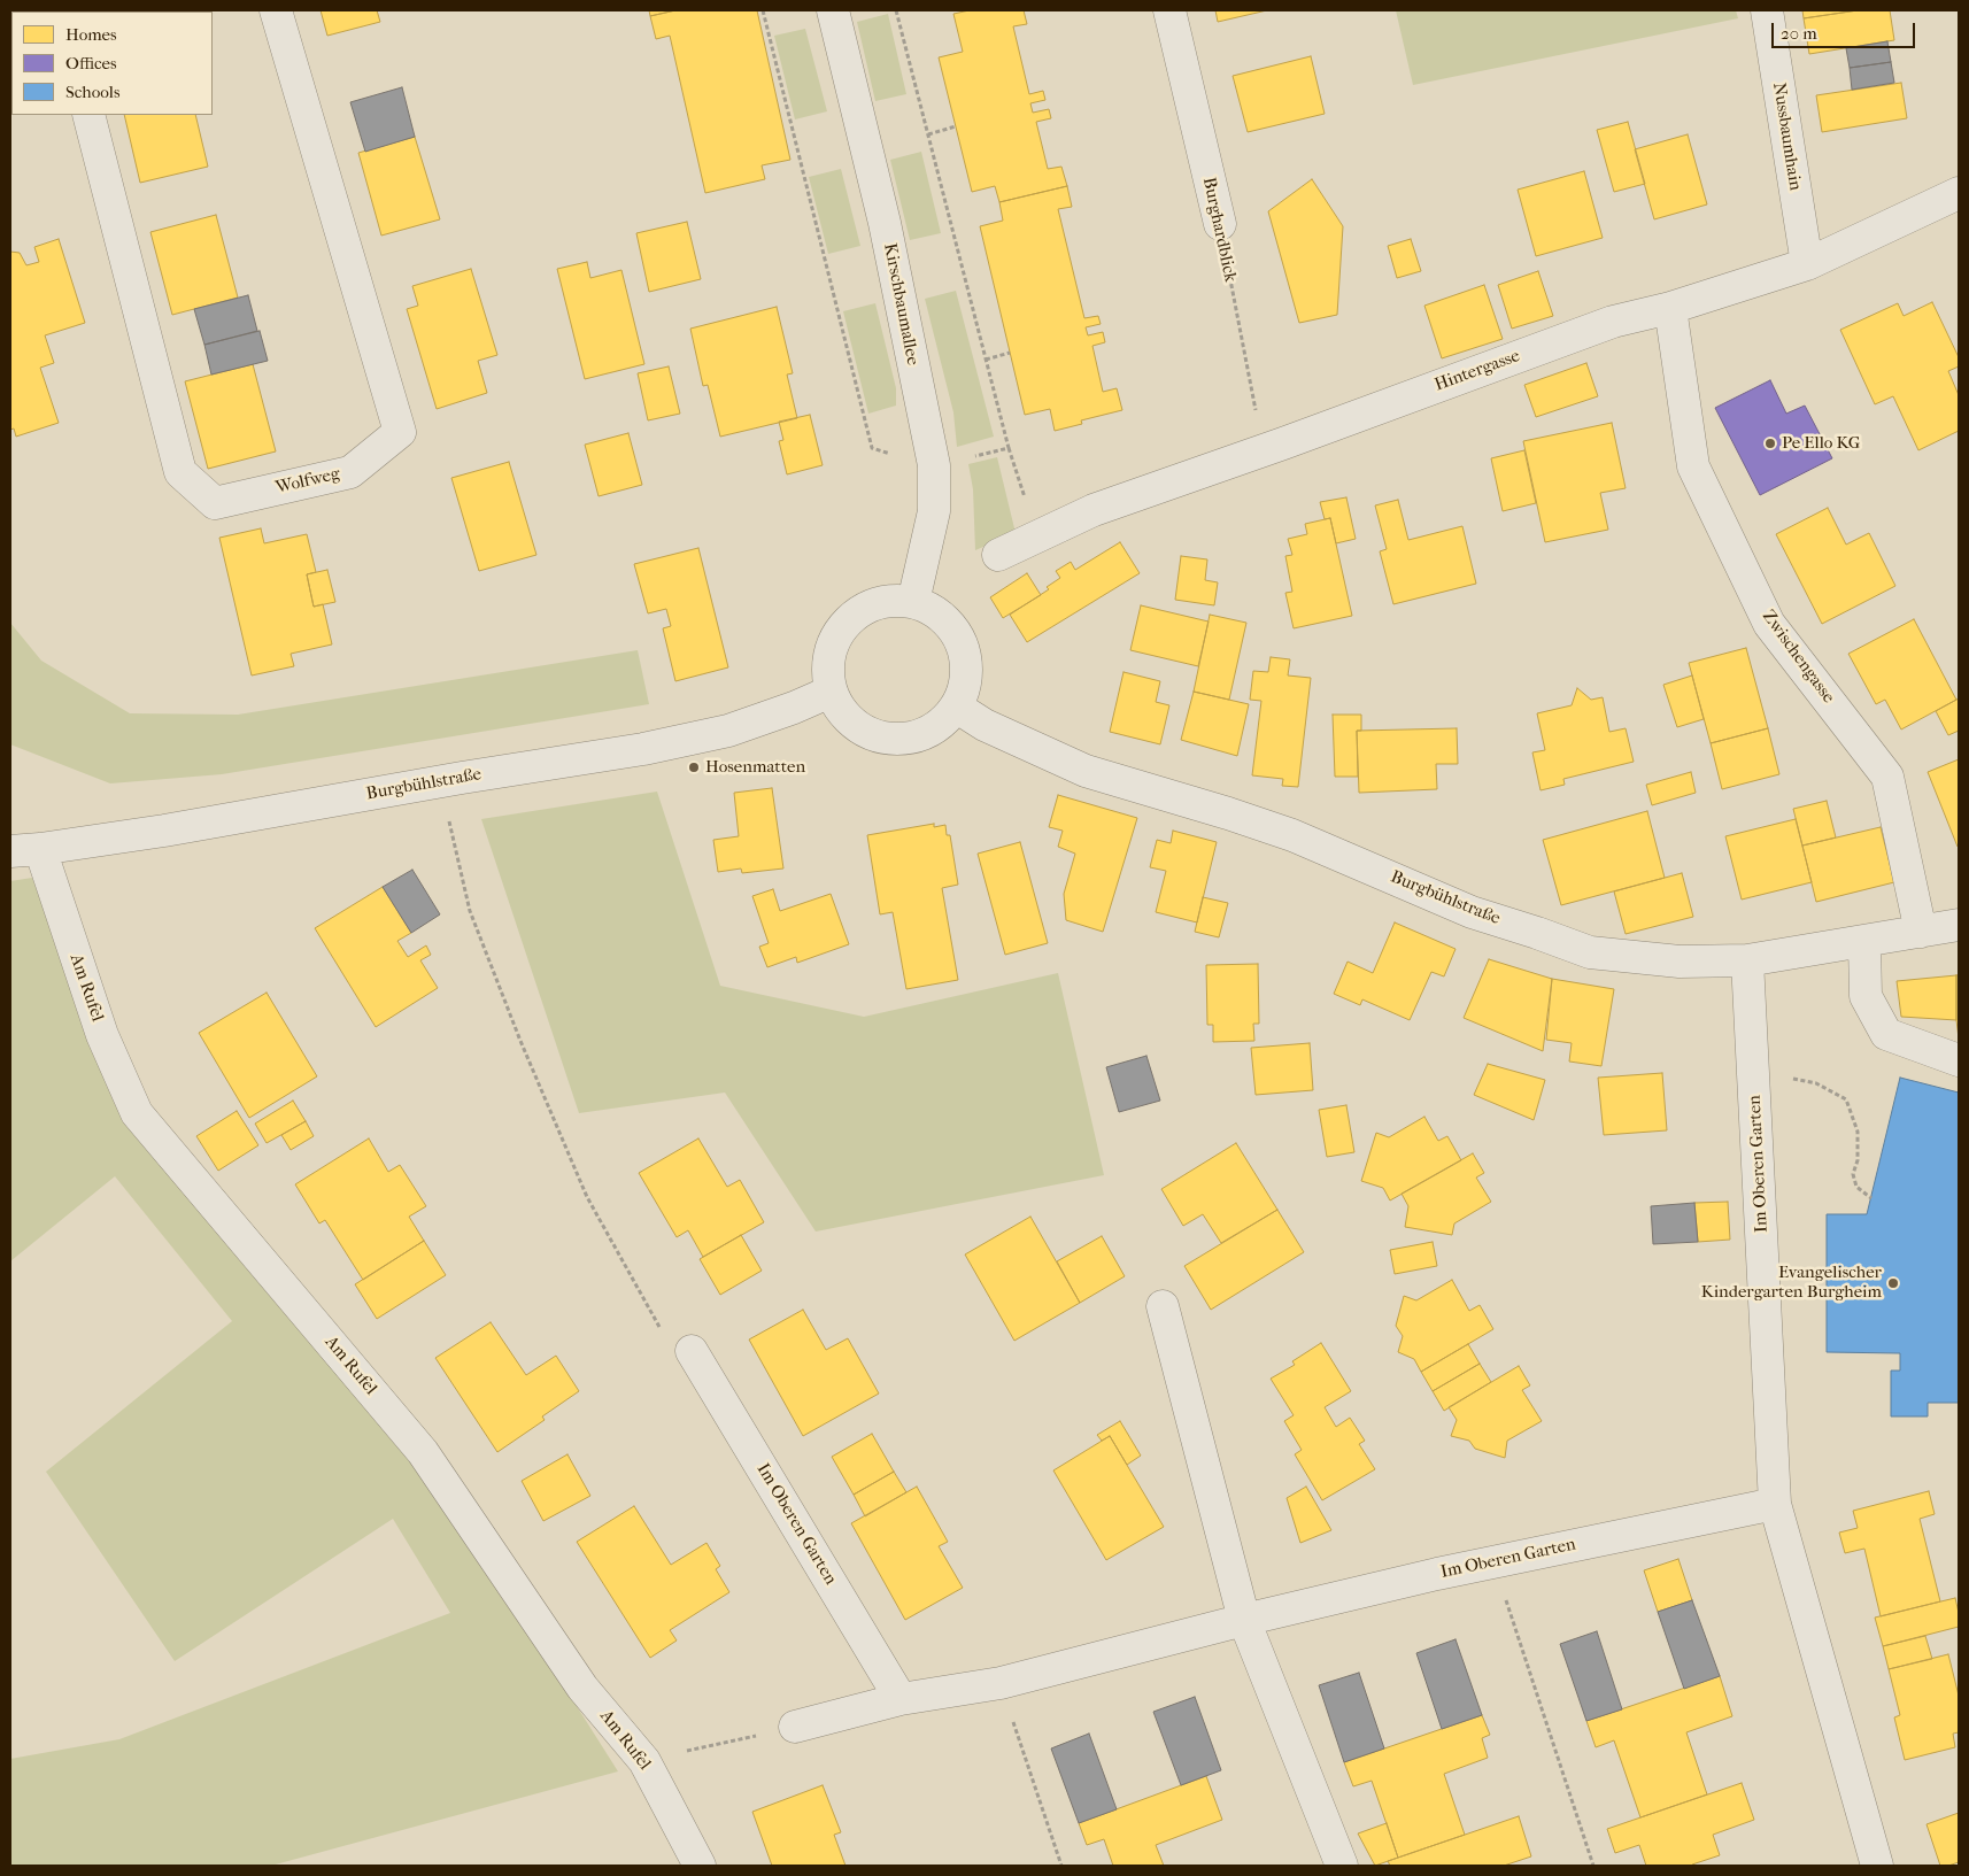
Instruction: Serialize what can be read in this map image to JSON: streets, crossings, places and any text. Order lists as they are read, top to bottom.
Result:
{
  "streets": {
    "street": [
      "Nussbaumhain",
      "Burghardblick",
      "Kirschbaumallee",
      "Hintergasse",
      "Wolfweg",
      "Zwischengasse",
      "Burgbühlstraße",
      "Am Rufel",
      "Im Oberen Garten"
    ]
  },
  "crossings": [
    ["Nussbaumhain", "Hintergasse"],
    ["Burghardblick", "Hintergasse"],
    ["Kirschbaumallee", "Burgbühlstraße"],
    ["Hintergasse", "Zwischengasse"],
    ["Zwischengasse", "Burgbühlstraße"],
    ["Burgbühlstraße", "Am Rufel"],
    ["Burgbühlstraße", "Im Oberen Garten"]
  ],
  "places": ["Pe Ello KG", "Hosenmatten", "Evangelischer Kindergarten Burgheim"],
  "legend": ["Homes", "Offices", "Schools"],
  "scale_bar": "20 m"
}
